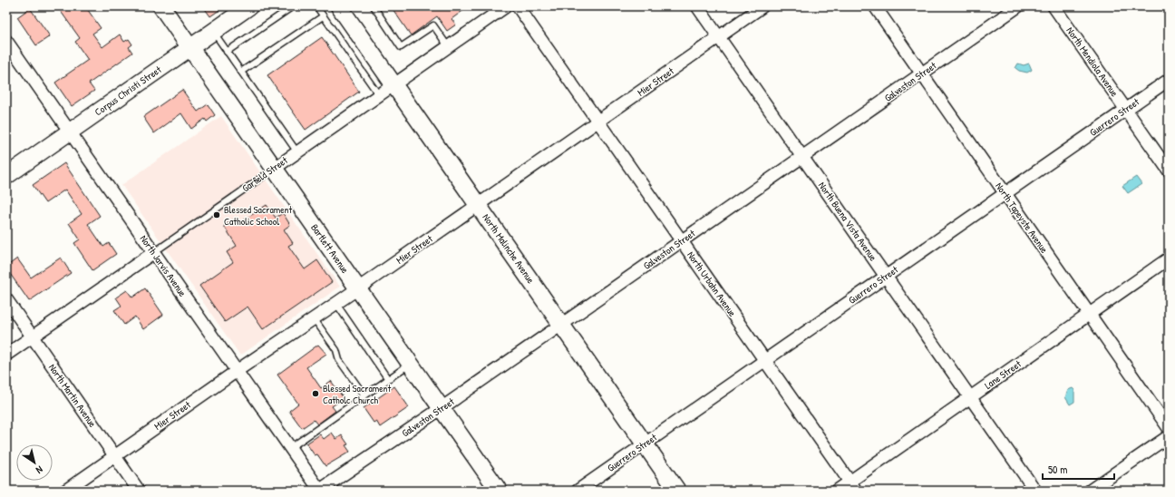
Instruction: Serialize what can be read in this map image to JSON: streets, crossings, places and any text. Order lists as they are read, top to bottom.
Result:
{
  "streets": {
    "main road": ["Corpus Christi Street", "Bartlett Avenue", "North Malinche Avenue"],
    "street": [
      "North Mendiola Avenue",
      "Mier Street",
      "Galveston Street",
      "Guerrero Street",
      "Garfield Street",
      "North Tapeyste Avenue",
      "North Buena Vista Avenue",
      "North Jarvis Avenue",
      "North Urbahn Avenue",
      "Lane Street",
      "North Martin Avenue"
    ]
  },
  "crossings": [
    ["North Mendiola Avenue", "Guerrero Street"],
    ["Mier Street", "North Buena Vista Avenue"],
    ["Mier Street", "Bartlett Avenue"],
    ["Mier Street", "North Malinche Avenue"],
    ["Mier Street", "North Jarvis Avenue"],
    ["Mier Street", "North Urbahn Avenue"],
    ["Mier Street", "North Martin Avenue"],
    ["Galveston Street", "North Tapeyste Avenue"],
    ["Galveston Street", "North Buena Vista Avenue"],
    ["Galveston Street", "Bartlett Avenue"],
    ["Galveston Street", "North Malinche Avenue"],
    ["Galveston Street", "North Jarvis Avenue"],
    ["Galveston Street", "North Urbahn Avenue"],
    ["Corpus Christi Street", "Bartlett Avenue"],
    ["Corpus Christi Street", "North Jarvis Avenue"],
    ["Guerrero Street", "North Tapeyste Avenue"],
    ["Guerrero Street", "North Buena Vista Avenue"],
    ["Guerrero Street", "North Malinche Avenue"],
    ["Guerrero Street", "North Urbahn Avenue"],
    ["Garfield Street", "Bartlett Avenue"],
    ["Garfield Street", "North Malinche Avenue"],
    ["Garfield Street", "North Jarvis Avenue"],
    ["Garfield Street", "North Martin Avenue"],
    ["North Tapeyste Avenue", "Lane Street"],
    ["North Buena Vista Avenue", "Lane Street"],
    ["North Urbahn Avenue", "Lane Street"]
  ],
  "places": ["Blessed Sacrament Catholic School", "Blessed Sacrament Catholc Church"],
  "scale_bar": "50 m",
  "north": "bottom right"
}
